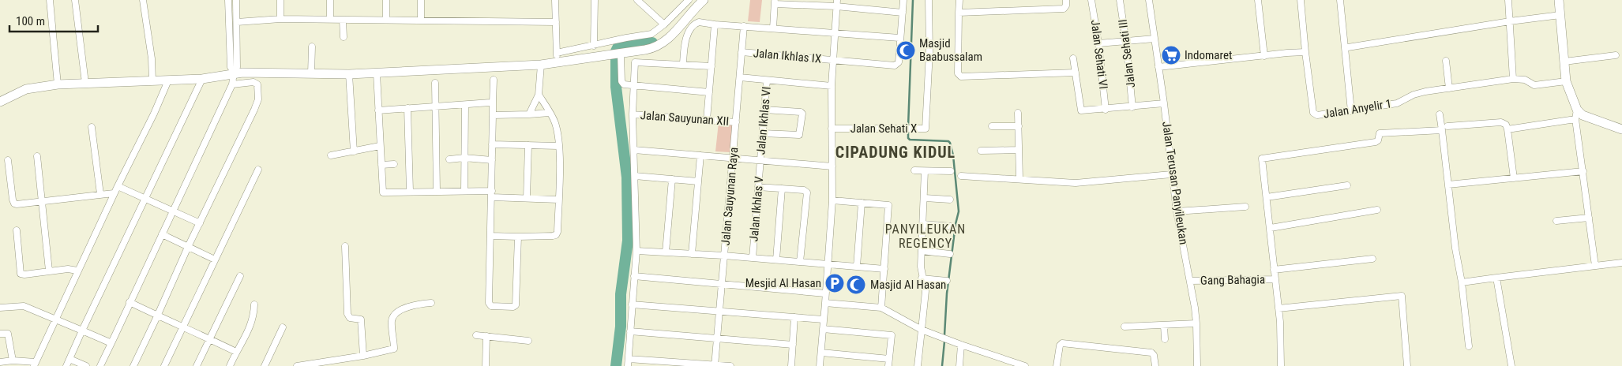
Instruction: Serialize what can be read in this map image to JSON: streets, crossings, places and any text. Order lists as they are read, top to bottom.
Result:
{
  "streets": {
    "street": [
      "Jalan Sehati III",
      "Jalan Sehati VI",
      "Jalan Ikhlas IX",
      "Jalan Anyelir 1",
      "Jalan Sauyunan XII",
      "Jalan Ikhlas VI",
      "Jalan Sehati X",
      "Jalan Terusan Panyileukan",
      "Jalan Sauyunan Raya",
      "Jalan Ikhlas V",
      "Gang Bahagia"
    ]
  },
  "crossings": [
    ["Jalan Ikhlas IX", "Jalan Sauyunan Raya"],
    ["Jalan Sauyunan XII", "Jalan Sauyunan Raya"],
    ["Jalan Ikhlas VI", "Jalan Ikhlas V"],
    ["Jalan Terusan Panyileukan", "Gang Bahagia"]
  ],
  "districts": ["CIPADUNG KIDUL", "PANYILEUKAN REGENCY"],
  "places": {
    "mosque": ["Masjid Baabussalam", "Masjid Al Hasan"],
    "supermarket": ["Indomaret"],
    "parking": ["Mesjid Al Hasan"]
  },
  "scale_bar": "100 m"
}
